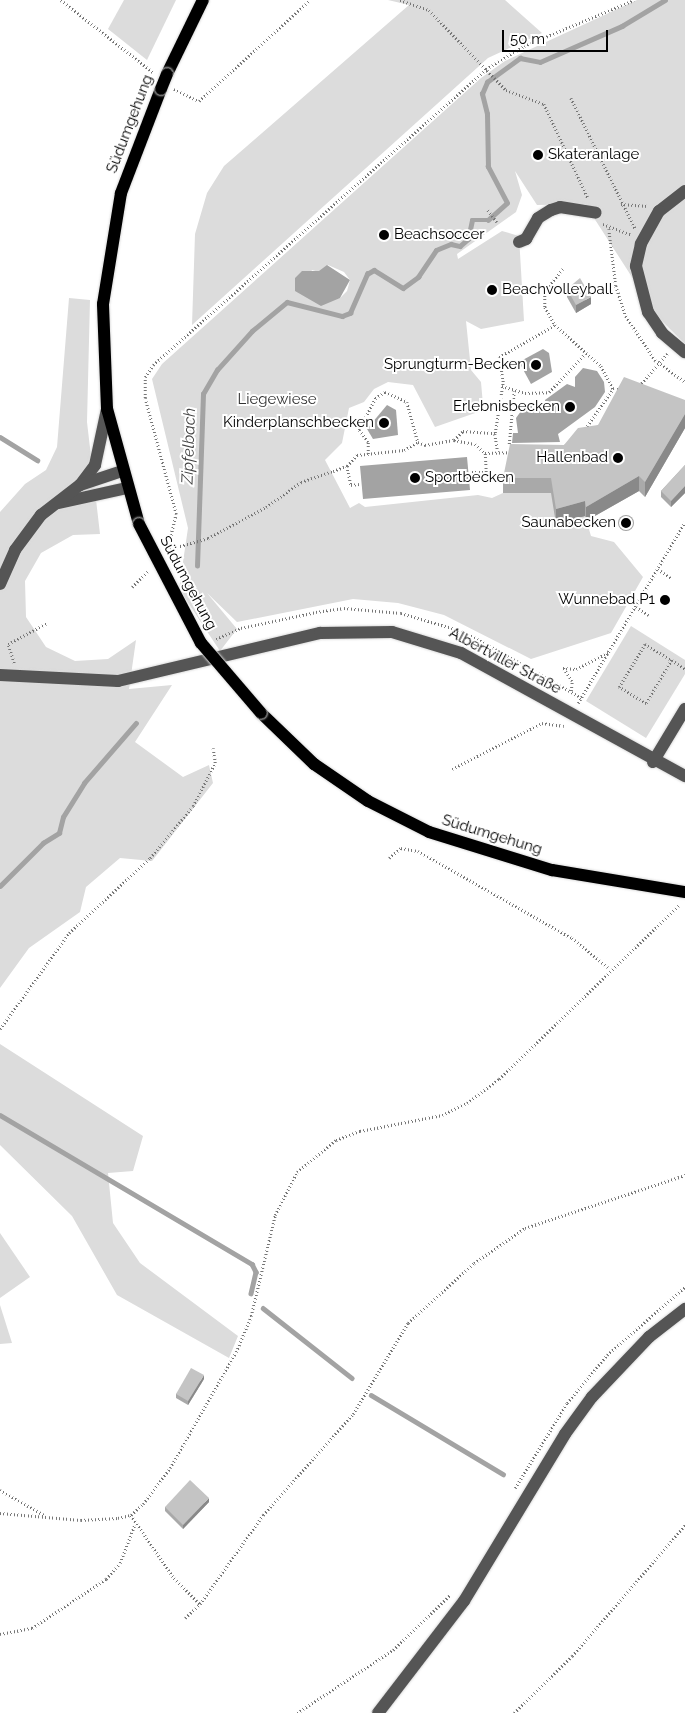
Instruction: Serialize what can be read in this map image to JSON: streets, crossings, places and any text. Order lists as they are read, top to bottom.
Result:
{
  "streets": {
    "main road": ["Südumgehung"],
    "street": ["Albertviller Straße"]
  },
  "water": ["Zipfelbach"],
  "parks": ["Liegewiese"],
  "places": [
    "Skateranlage",
    "Beachsoccer",
    "Beachvolleyball",
    "Sprungturm-Becken",
    "Erlebnisbecken",
    "Kinderplanschbecken",
    "Hallenbad",
    "Sportbecken",
    "Saunabecken",
    "Wunnebad P1"
  ],
  "scale_bar": "50 m"
}
